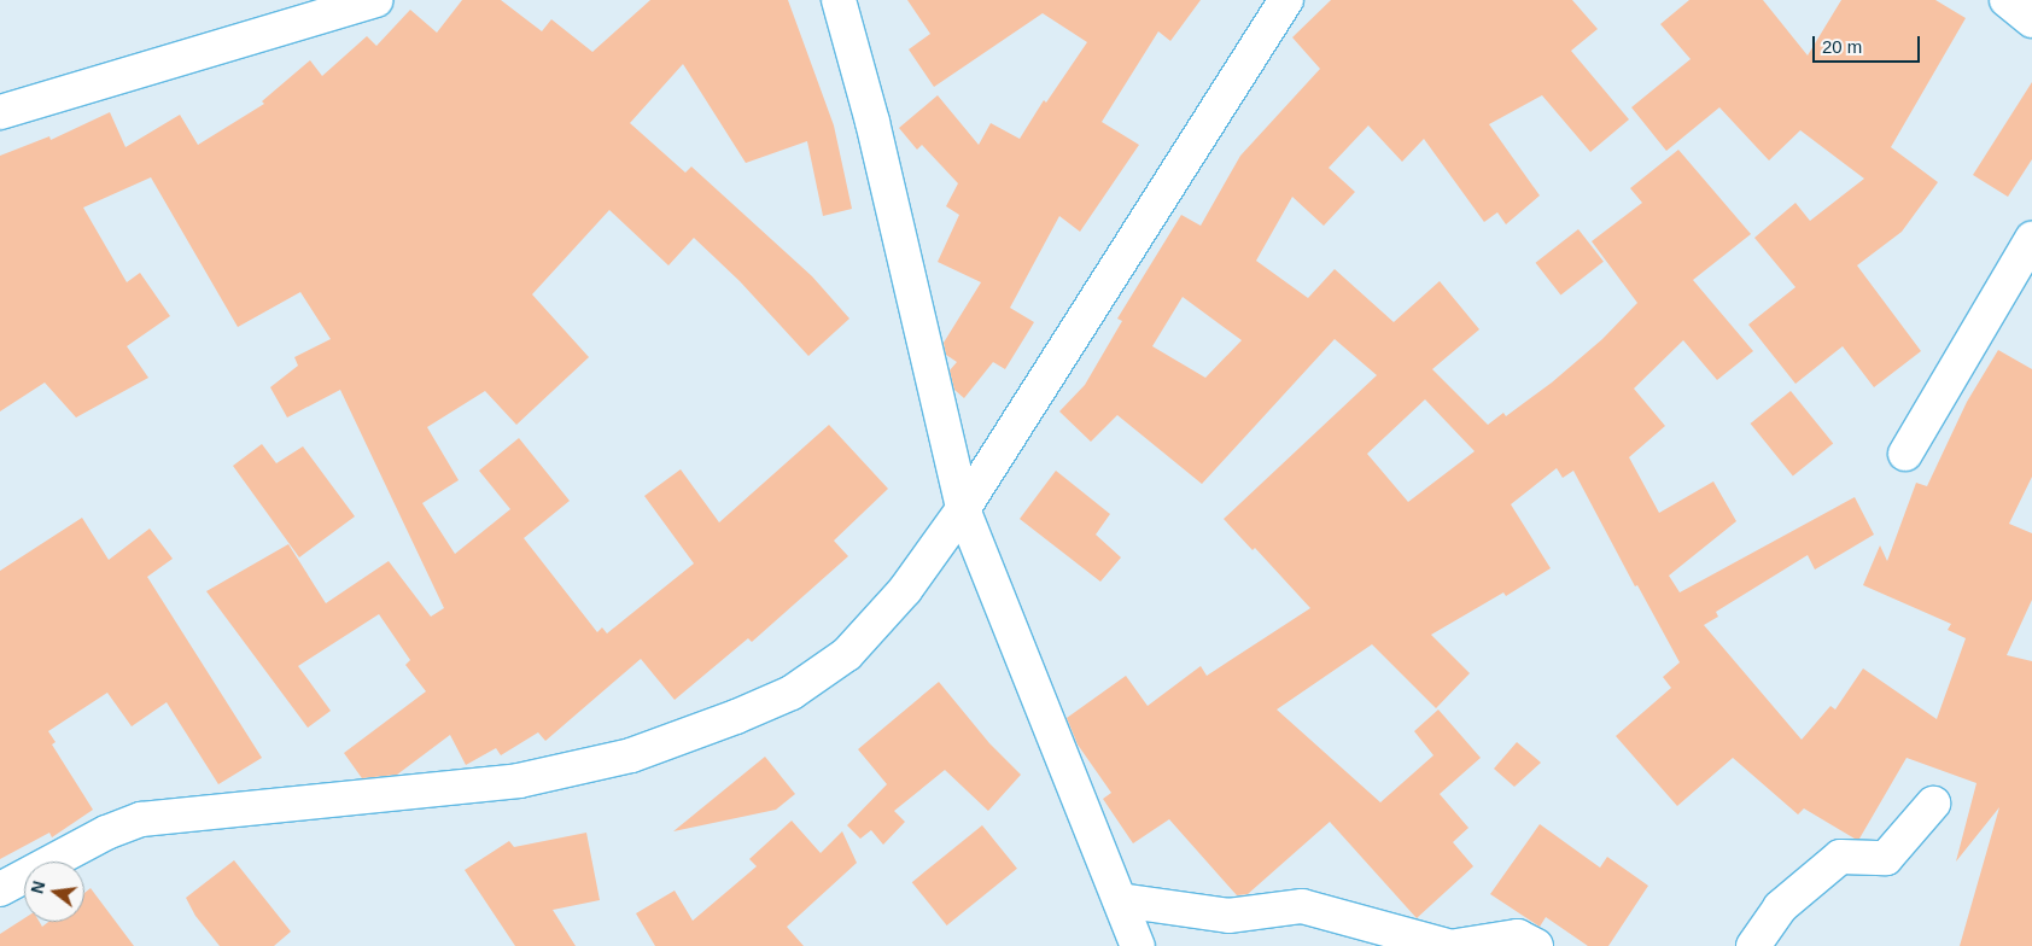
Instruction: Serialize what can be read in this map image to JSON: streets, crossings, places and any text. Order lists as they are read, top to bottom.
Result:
{
  "scale_bar": "20 m",
  "north": "left"
}
